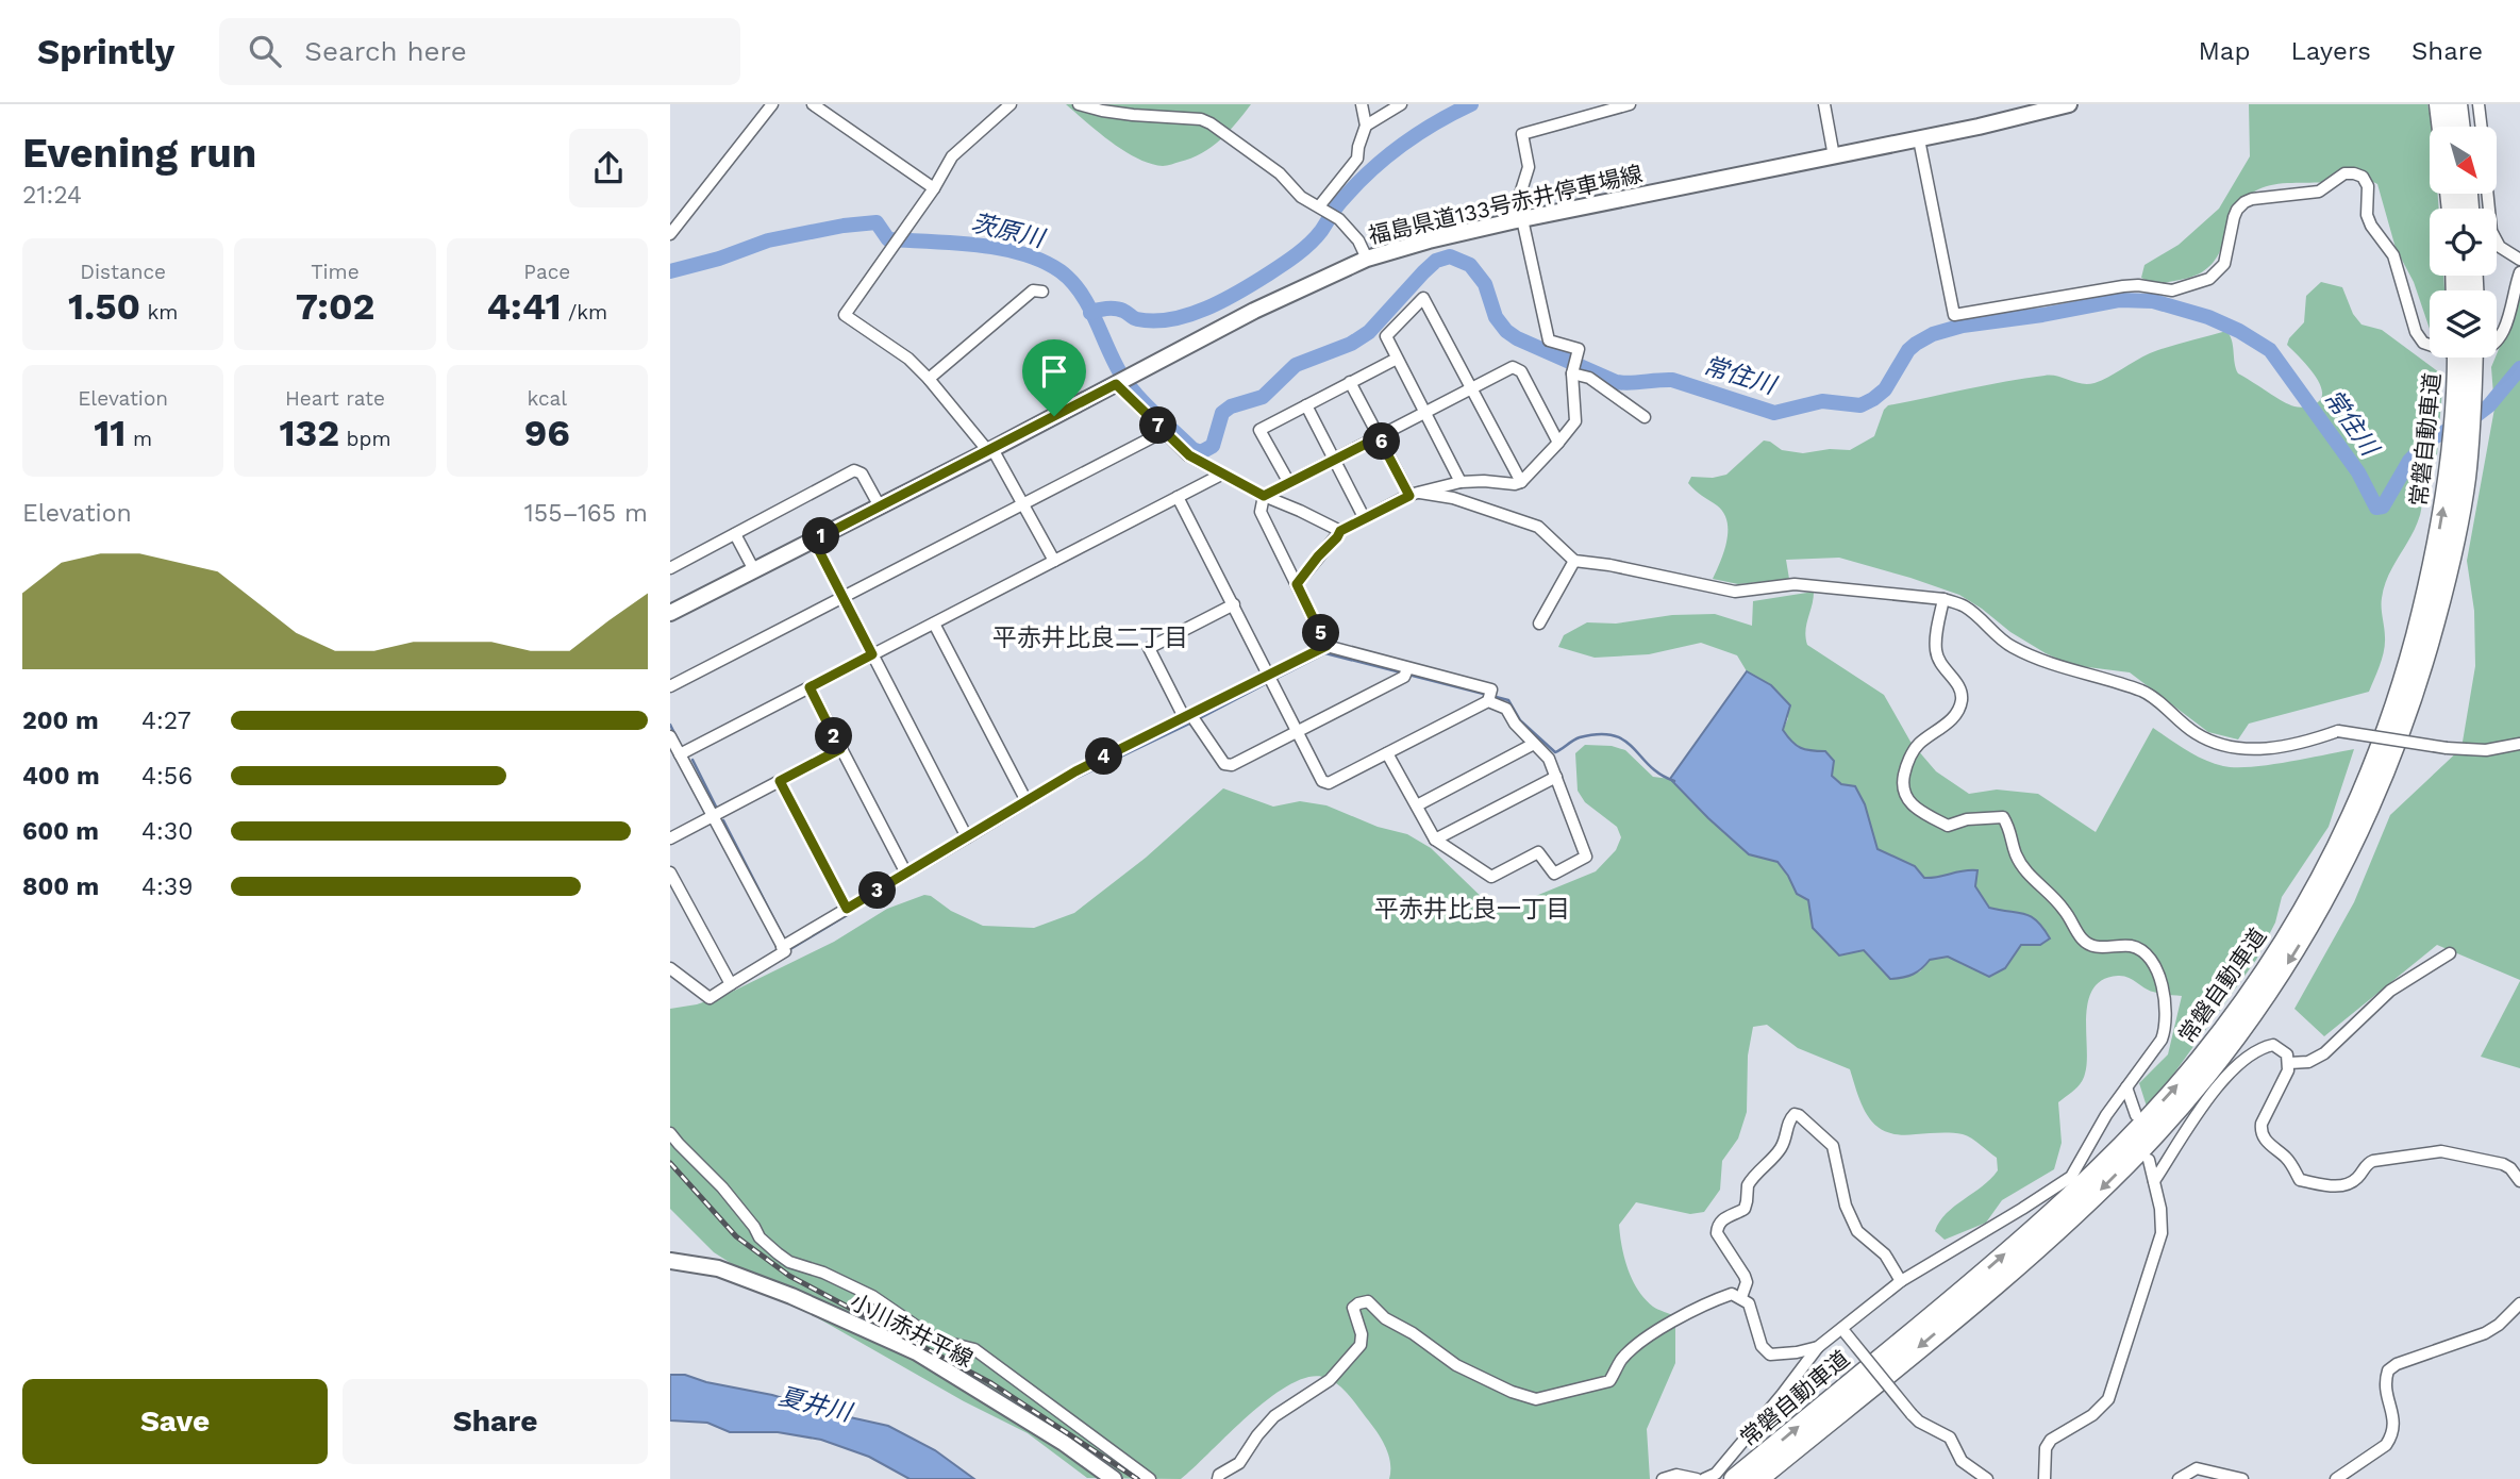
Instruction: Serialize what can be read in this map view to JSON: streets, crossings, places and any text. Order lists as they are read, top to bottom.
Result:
{
  "streets": {
    "highway": ["常磐自動車道"],
    "main road": ["福島県道133号赤井停車場線", "小川赤井平線"]
  },
  "districts": ["平赤井比良二丁目", "平赤井比良一丁目"],
  "water": ["茨原川", "常住川", "夏井川"],
  "north": "bottom right",
  "page": {
    "header": "Sprintly",
    "search": "Search here",
    "nav": ["Map", "Layers", "Share"],
    "heading": ["Evening run", "21:24"],
    "stats": [
      ["Distance", "1.50 km"],
      ["Time", "7:02"],
      ["Pace", "4:41 /km"],
      ["Elevation", "11 m"],
      ["Heart rate", "132 bpm"],
      ["kcal", "96"]
    ],
    "pins": [
      "7",
      "6",
      "1",
      "5",
      "2",
      "4",
      "3"
    ],
    "chart": ["Elevation", "155–165 m"],
    "list": [
      {
        "name": "200 m",
        "note": "4:27"
      },
      {
        "name": "400 m",
        "note": "4:56"
      },
      {
        "name": "600 m",
        "note": "4:30"
      },
      {
        "name": "800 m",
        "note": "4:39"
      }
    ],
    "buttons": ["Save", "Share"]
  }
}
